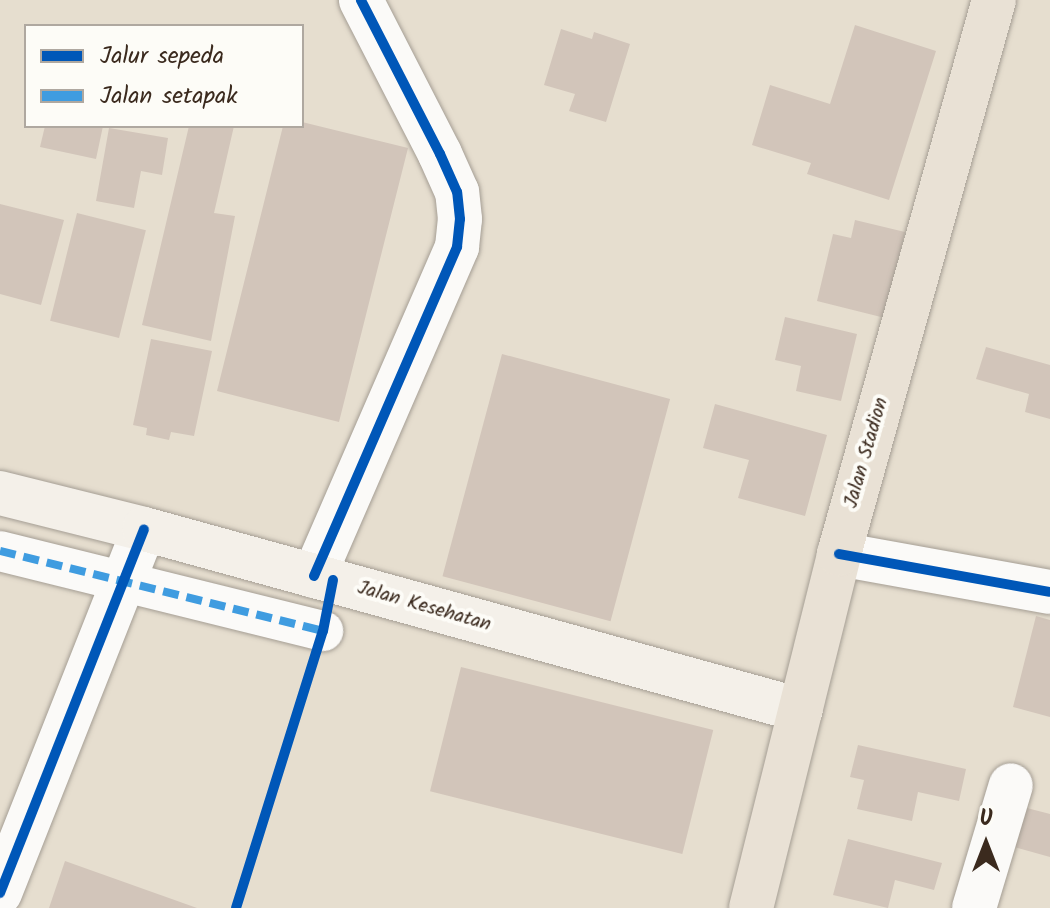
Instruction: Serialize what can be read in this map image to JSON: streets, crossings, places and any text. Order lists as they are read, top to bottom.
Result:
{
  "streets": {
    "main road": ["Jalan Stadion", "Jalan Kesehatan"]
  },
  "crossings": [
    ["Jalan Stadion", "Jalan Kesehatan"]
  ],
  "legend": ["Jalur sepeda", "Jalan setapak"],
  "north": "top"
}
